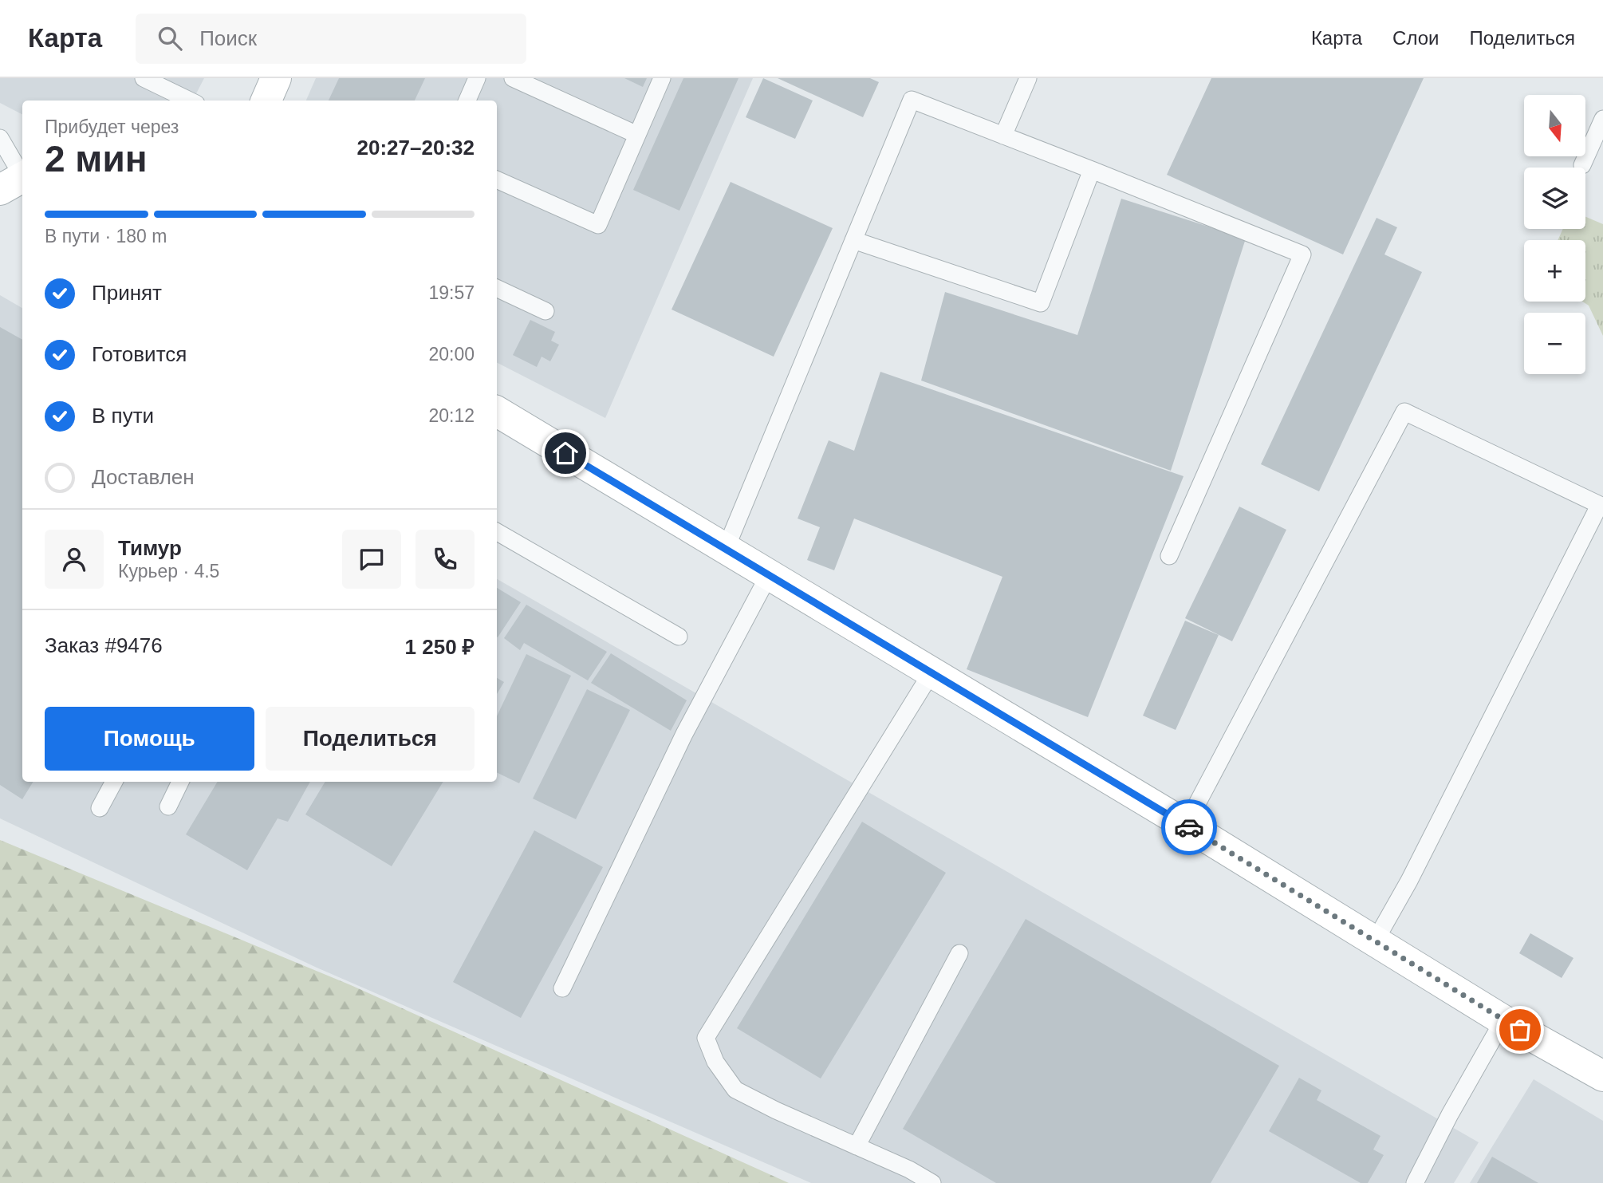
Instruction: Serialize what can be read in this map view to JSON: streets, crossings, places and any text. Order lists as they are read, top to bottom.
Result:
{
  "north": "bottom",
  "page": {
    "header": "Карта",
    "search": "Поиск",
    "nav": ["Карта", "Слои", "Поделиться"],
    "map_buttons": ["+", "−"],
    "heading": ["2 мин", "Прибудет через", "20:27–20:32"],
    "panel": [
      "Тимур",
      "Курьер · 4.5",
      "Заказ #9476",
      "1 250 ₽"
    ],
    "bar": "В пути · 180 m",
    "list": [
      ["Принят", "19:57"],
      ["Готовится", "20:00"],
      ["В пути", "20:12"],
      "Доставлен"
    ],
    "buttons": ["Помощь", "Поделиться"]
  }
}
